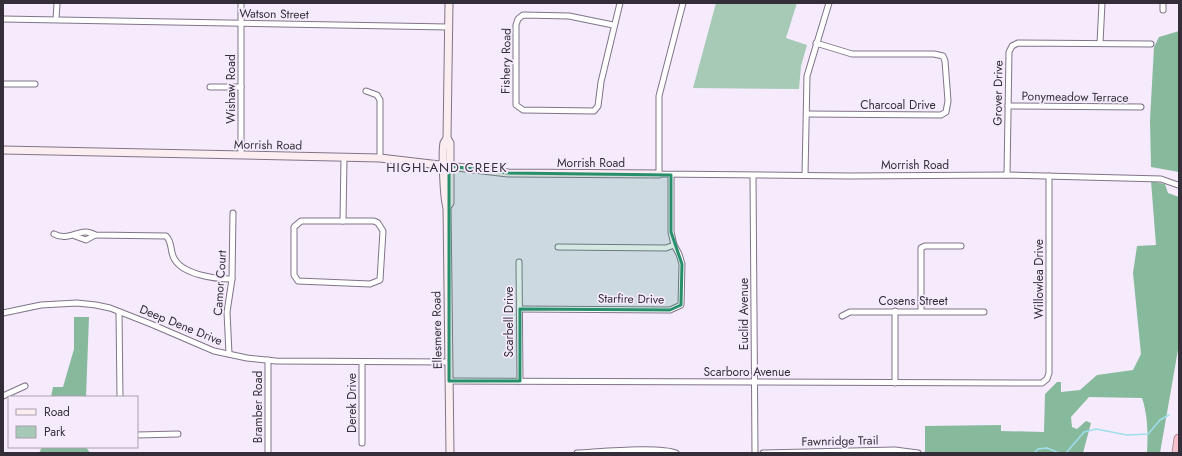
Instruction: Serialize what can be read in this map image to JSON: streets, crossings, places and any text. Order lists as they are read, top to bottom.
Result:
{
  "streets": {
    "street": [
      "Watson Street",
      "Fishery Road",
      "Wishaw Road",
      "Grover Drive",
      "Ponymeadow Terrace",
      "Charcoal Drive",
      "Morrish Road",
      "Willowlea Drive",
      "Camor Court",
      "Starfire Drive",
      "Cosens Street",
      "Euclid Avenue",
      "Scarbell Drive",
      "Deep Dene Drive",
      "Ellesmere Road",
      "Scarboro Avenue",
      "Derek Drive",
      "Bramber Road",
      "Fawnridge Trail"
    ]
  },
  "crossings": [
    ["Watson Street", "Wishaw Road"],
    ["Watson Street", "Ellesmere Road"],
    ["Wishaw Road", "Morrish Road"],
    ["Grover Drive", "Ponymeadow Terrace"],
    ["Grover Drive", "Morrish Road"],
    ["Morrish Road", "Willowlea Drive"],
    ["Morrish Road", "Starfire Drive"],
    ["Morrish Road", "Euclid Avenue"],
    ["Morrish Road", "Ellesmere Road"],
    ["Willowlea Drive", "Scarboro Avenue"],
    ["Camor Court", "Deep Dene Drive"],
    ["Starfire Drive", "Scarbell Drive"],
    ["Euclid Avenue", "Scarboro Avenue"],
    ["Scarbell Drive", "Scarboro Avenue"],
    ["Deep Dene Drive", "Ellesmere Road"],
    ["Deep Dene Drive", "Derek Drive"],
    ["Deep Dene Drive", "Bramber Road"],
    ["Ellesmere Road", "Scarboro Avenue"]
  ],
  "districts": ["HIGHLAND CREEK"],
  "legend": ["Road", "Park"]
}
